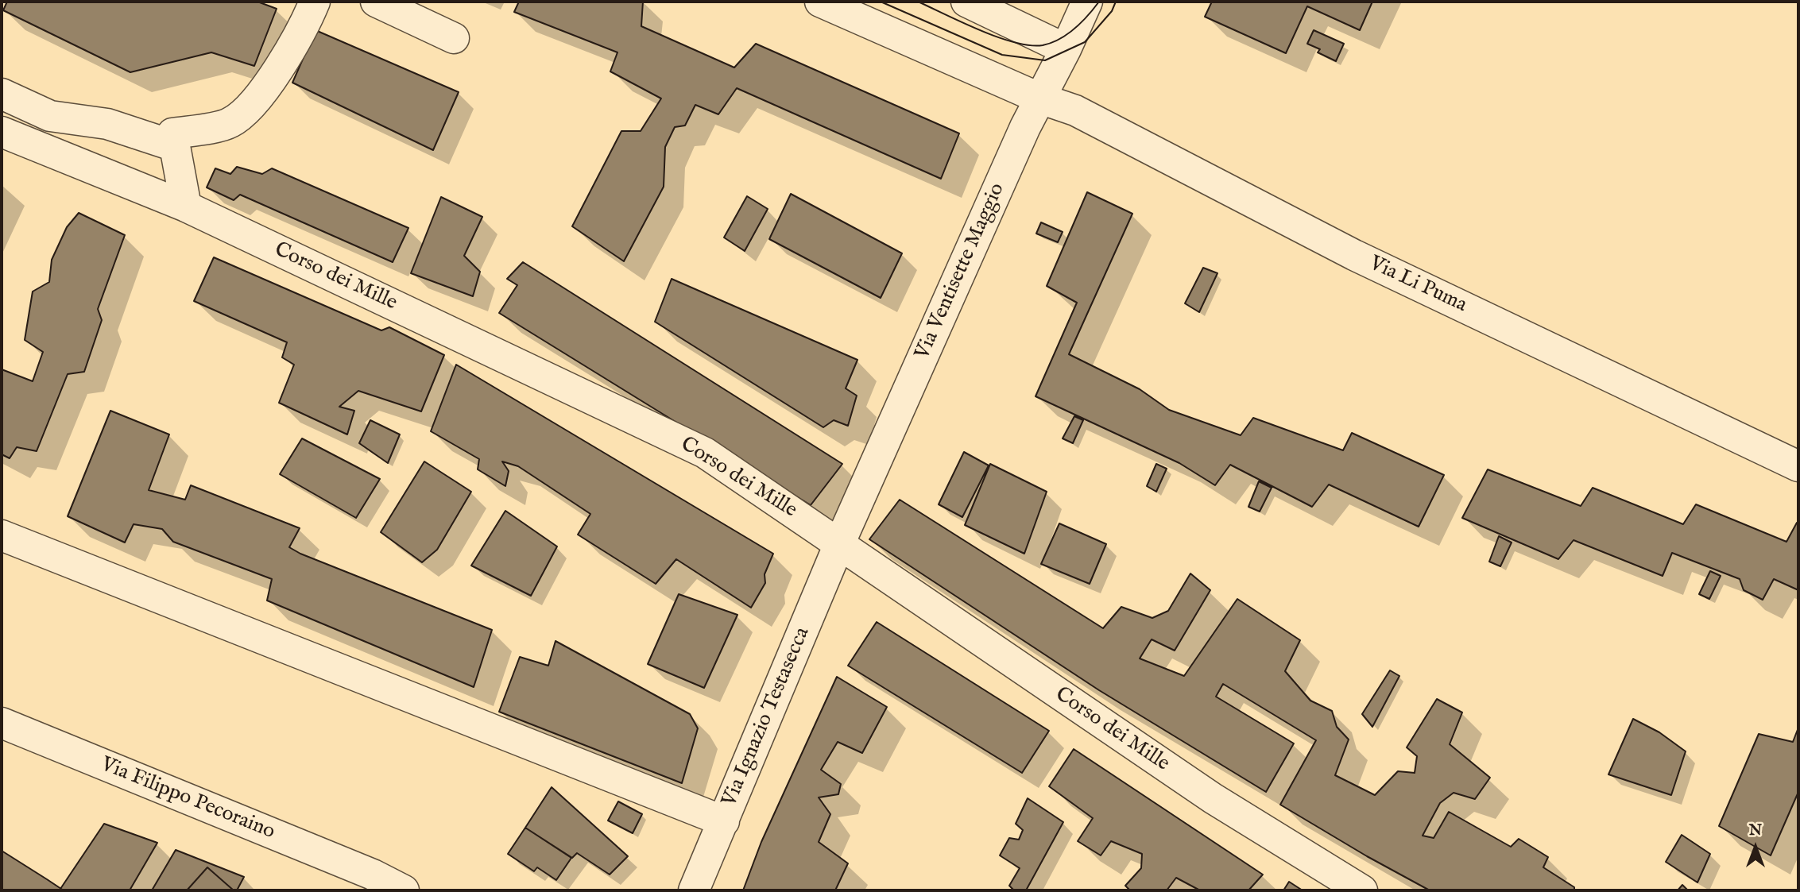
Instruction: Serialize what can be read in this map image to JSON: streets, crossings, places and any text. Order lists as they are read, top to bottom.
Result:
{
  "streets": {
    "street": [
      "Via Ventisette Maggio",
      "Corso dei Mille",
      "Via Li Puma",
      "Via Ignazio Testasecca",
      "Via Filippo Pecoraino"
    ]
  },
  "crossings": [
    ["Via Ventisette Maggio", "Corso dei Mille"],
    ["Via Ventisette Maggio", "Via Li Puma"],
    ["Via Ventisette Maggio", "Via Ignazio Testasecca"],
    ["Corso dei Mille", "Via Ignazio Testasecca"]
  ],
  "north": "top"
}
